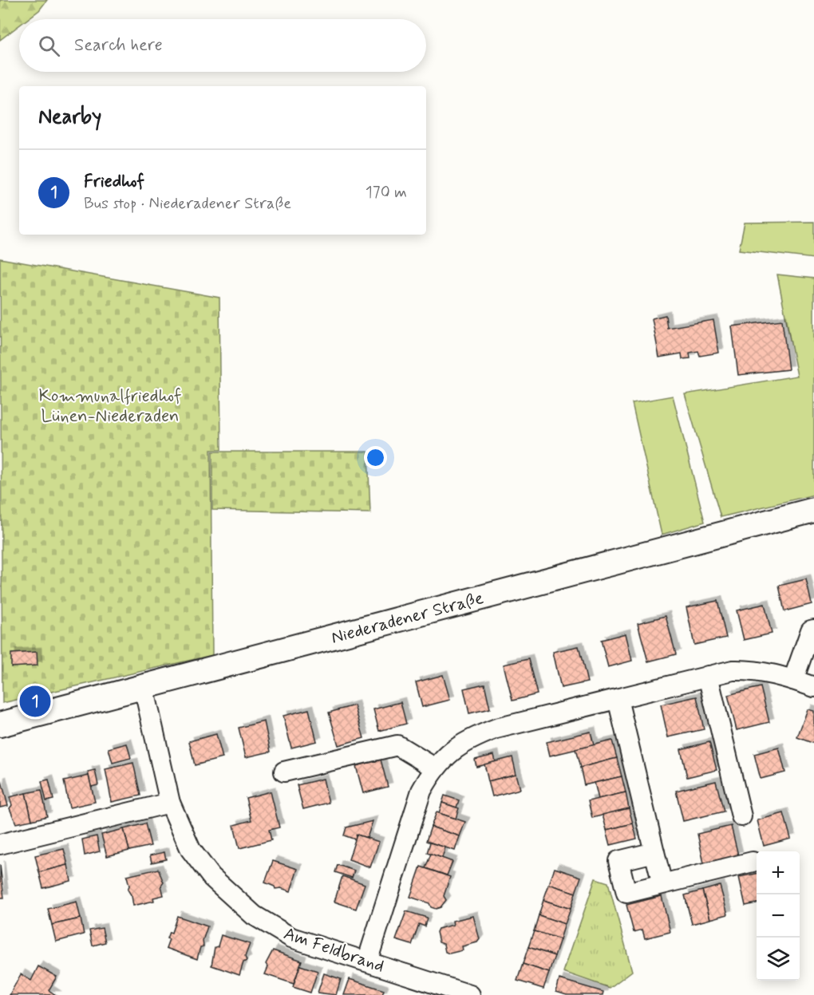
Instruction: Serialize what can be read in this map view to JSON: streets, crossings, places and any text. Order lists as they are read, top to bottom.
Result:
{
  "streets": {
    "street": ["Niederadener Straße", "Am Feldbrand"]
  },
  "crossings": [
    ["Niederadener Straße", "Am Feldbrand"]
  ],
  "parks": ["Kommunalfriedhof Lünen-Niederaden"],
  "page": {
    "search": "Search here",
    "heading": "Nearby",
    "list": [
      {
        "mark": "1",
        "name": "Friedhof",
        "note": "Bus stop · Niederadener Straße",
        "value": "170 m"
      }
    ],
    "pins": "1",
    "map_buttons": ["+", "−"]
  }
}
